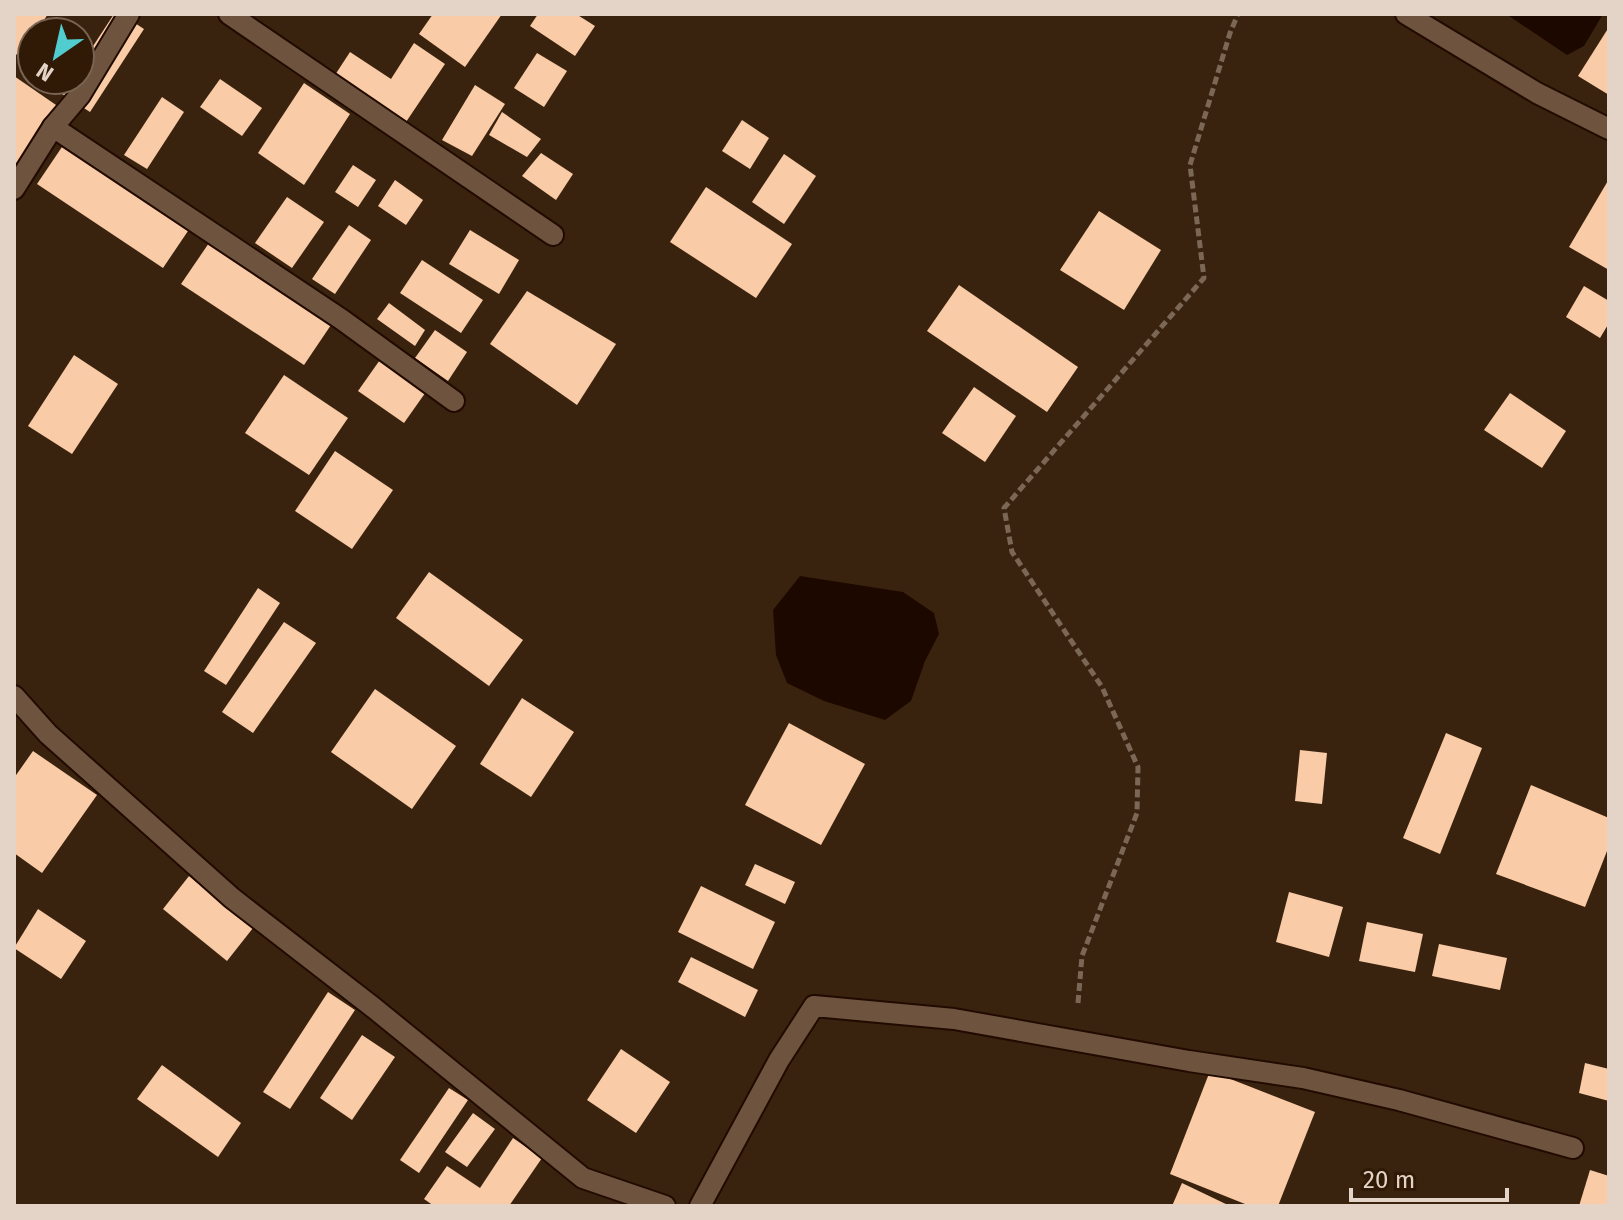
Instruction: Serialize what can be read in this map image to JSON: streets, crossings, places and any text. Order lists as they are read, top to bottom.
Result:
{
  "scale_bar": "20 m",
  "north": "bottom left"
}
